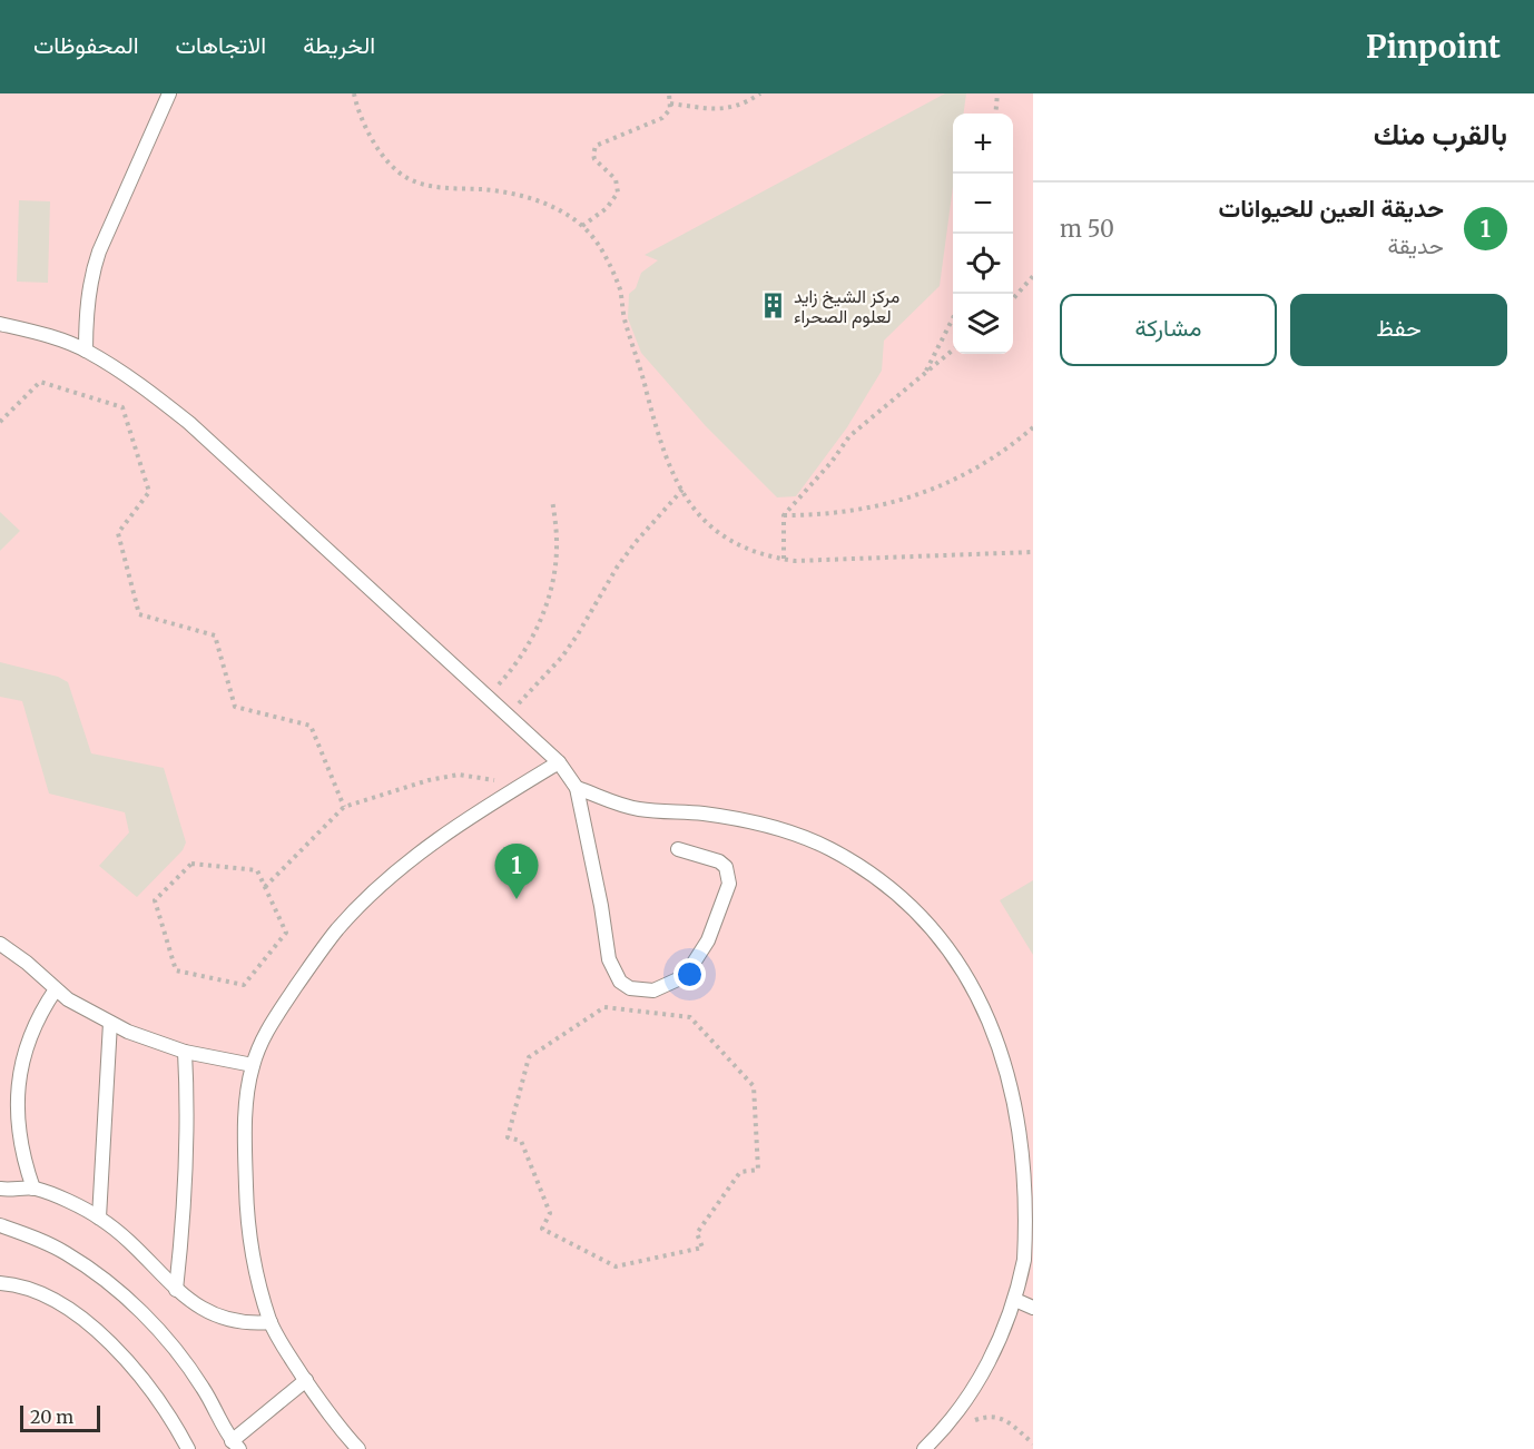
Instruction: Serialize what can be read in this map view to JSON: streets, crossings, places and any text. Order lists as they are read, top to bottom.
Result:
{
  "places": {
    "building": ["مركز الشيخ زايد لعلوم الصحراء"]
  },
  "scale_bar": "20 m",
  "page": {
    "header": "Pinpoint",
    "nav": ["الخريطة", "الاتجاهات", "المحفوظات"],
    "heading": "بالقرب منك",
    "map_buttons": ["+", "−"],
    "list": [
      {
        "mark": "1",
        "name": "حديقة العين للحيوانات",
        "note": "حديقة",
        "value": "50 m"
      }
    ],
    "buttons": ["حفظ", "مشاركة"],
    "pins": "1",
    "scale": "20 m"
  }
}
